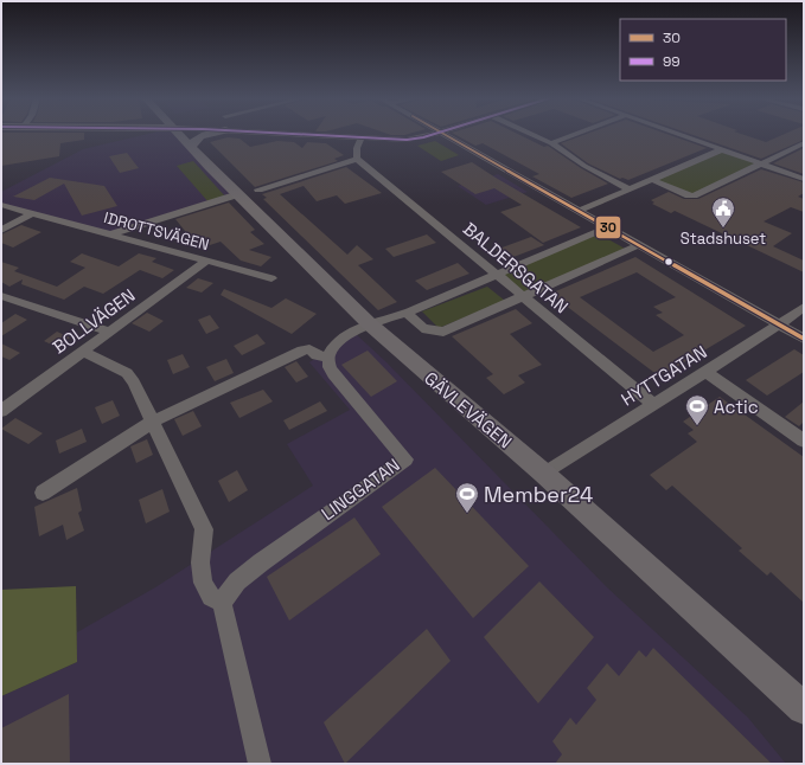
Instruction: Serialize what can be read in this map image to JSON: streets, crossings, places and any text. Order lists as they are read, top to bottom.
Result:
{
  "streets": {
    "main road": ["GÄVLEVÄGEN"],
    "street": [
      "IDROTTSVÄGEN",
      "BALDERSGATAN",
      "BOLLVÄGEN",
      "HYTTGATAN",
      "LINGGATAN"
    ]
  },
  "crossings": [
    ["IDROTTSVÄGEN", "BOLLVÄGEN"],
    ["BALDERSGATAN", "HYTTGATAN"],
    ["HYTTGATAN", "GÄVLEVÄGEN"]
  ],
  "places": {
    "public building": ["Stadshuset"],
    "sports": ["Actic", "Member24"]
  },
  "lines": ["transit line 30", "transit line 99"],
  "legend": ["30", "99"]
}
